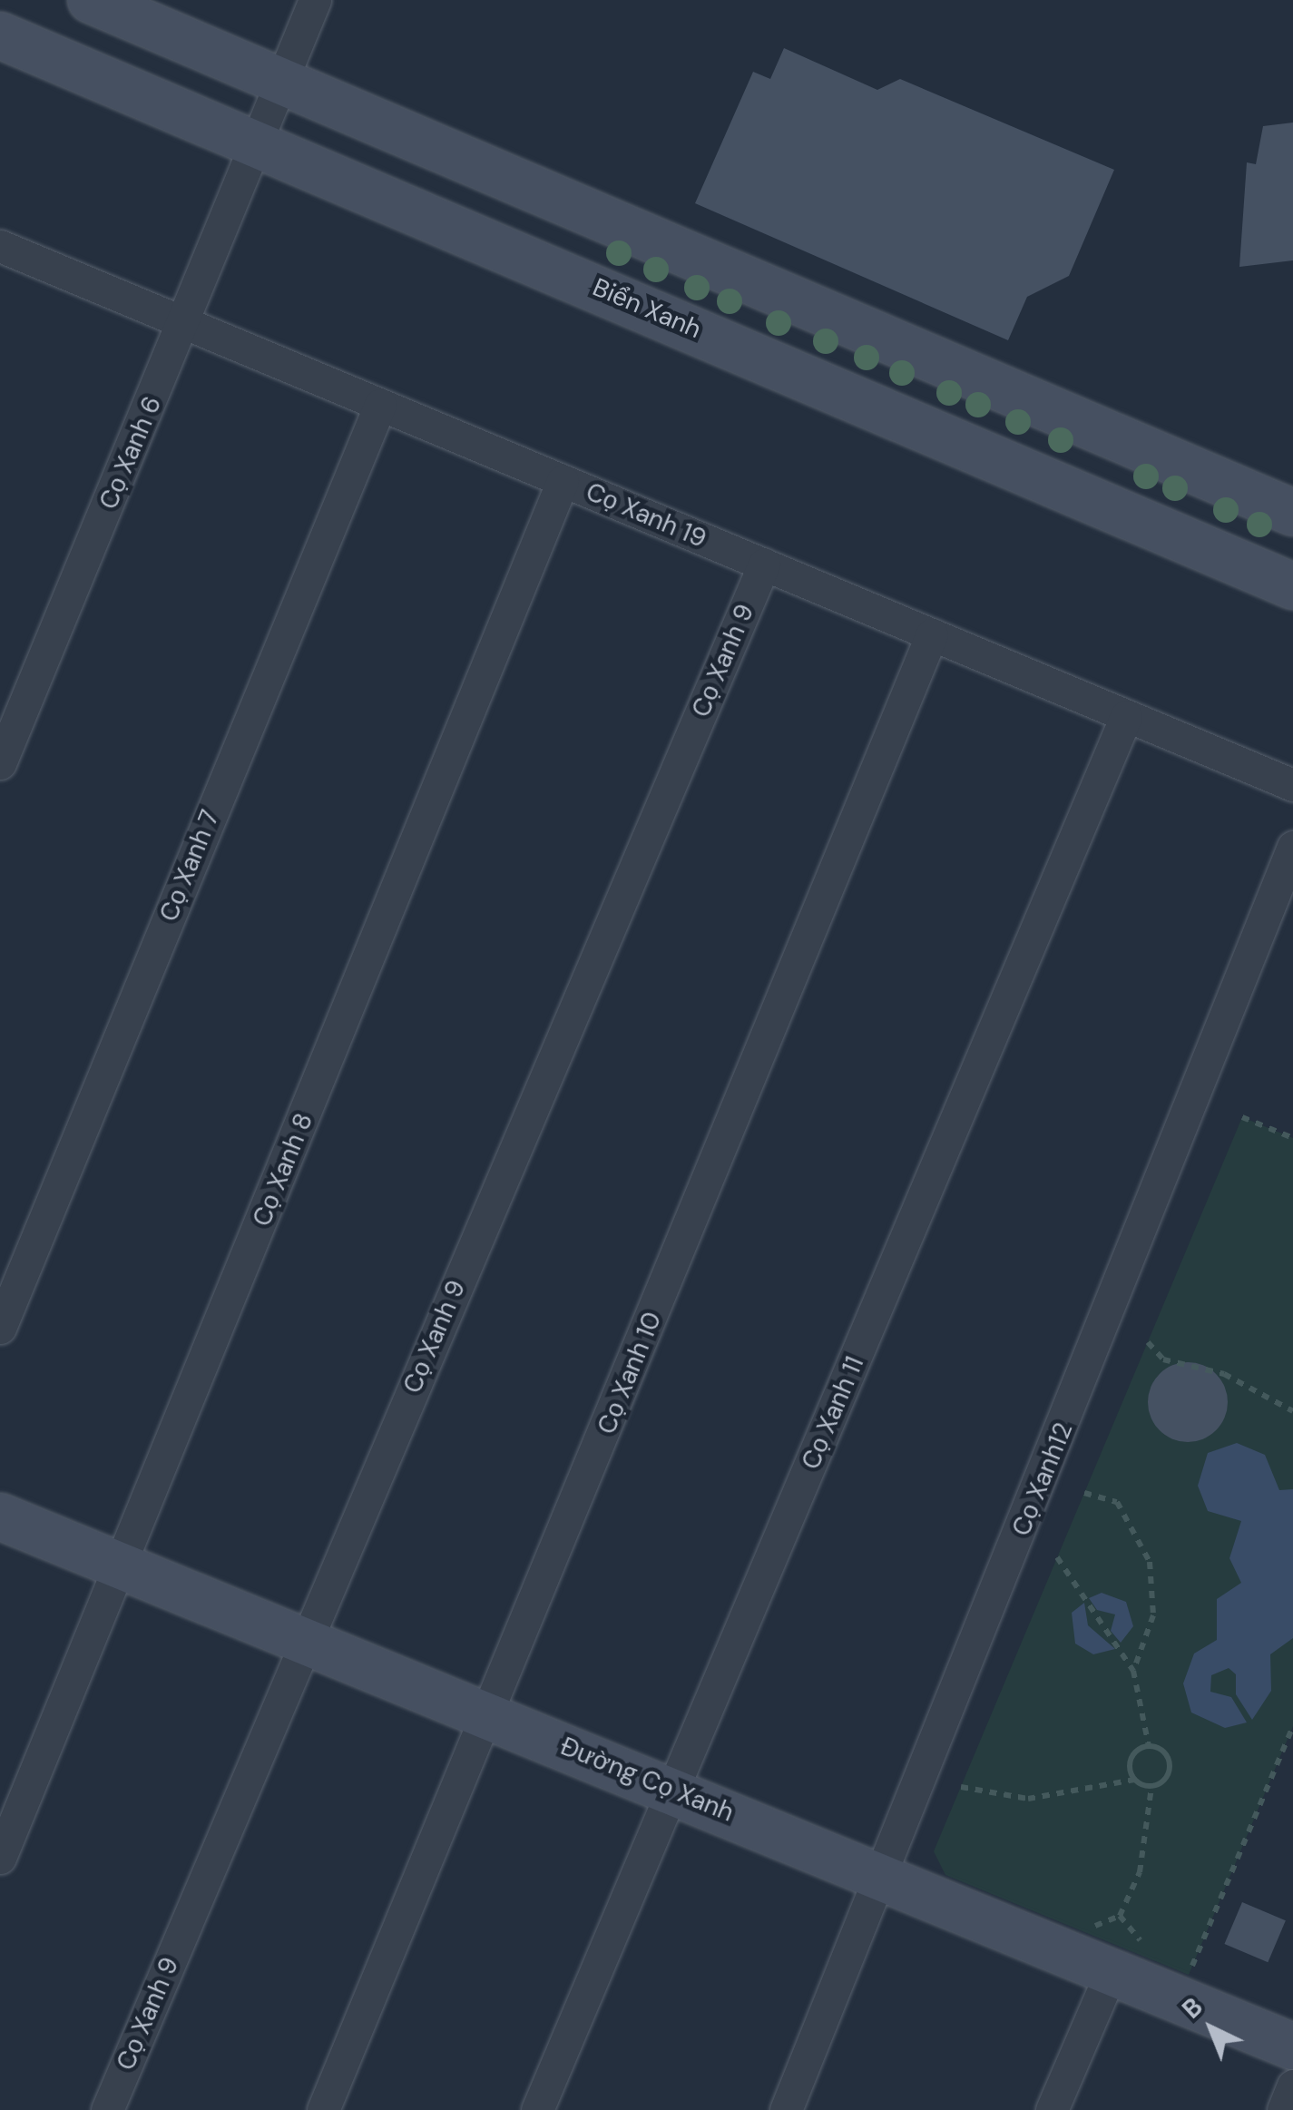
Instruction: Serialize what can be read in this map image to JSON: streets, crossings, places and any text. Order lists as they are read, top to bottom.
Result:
{
  "streets": {
    "street": [
      "Biển Xanh",
      "Cọ Xanh 6",
      "Cọ Xanh 19",
      "Cọ Xanh 9",
      "Cọ Xanh 7",
      "Cọ Xanh 8",
      "Cọ Xanh 10",
      "Cọ Xanh 11",
      "Cọ Xanh12",
      "Đường Cọ Xanh"
    ]
  },
  "crossings": [
    ["Biển Xanh", "Cọ Xanh 6"],
    ["Cọ Xanh 6", "Cọ Xanh 19"],
    ["Cọ Xanh 19", "Cọ Xanh 9"],
    ["Cọ Xanh 19", "Cọ Xanh 7"],
    ["Cọ Xanh 19", "Cọ Xanh 8"],
    ["Cọ Xanh 19", "Cọ Xanh 10"],
    ["Cọ Xanh 19", "Cọ Xanh 11"],
    ["Cọ Xanh 9", "Đường Cọ Xanh"],
    ["Cọ Xanh 8", "Đường Cọ Xanh"],
    ["Cọ Xanh 10", "Đường Cọ Xanh"],
    ["Cọ Xanh 11", "Đường Cọ Xanh"],
    ["Cọ Xanh12", "Đường Cọ Xanh"]
  ],
  "north": "top left"
}
